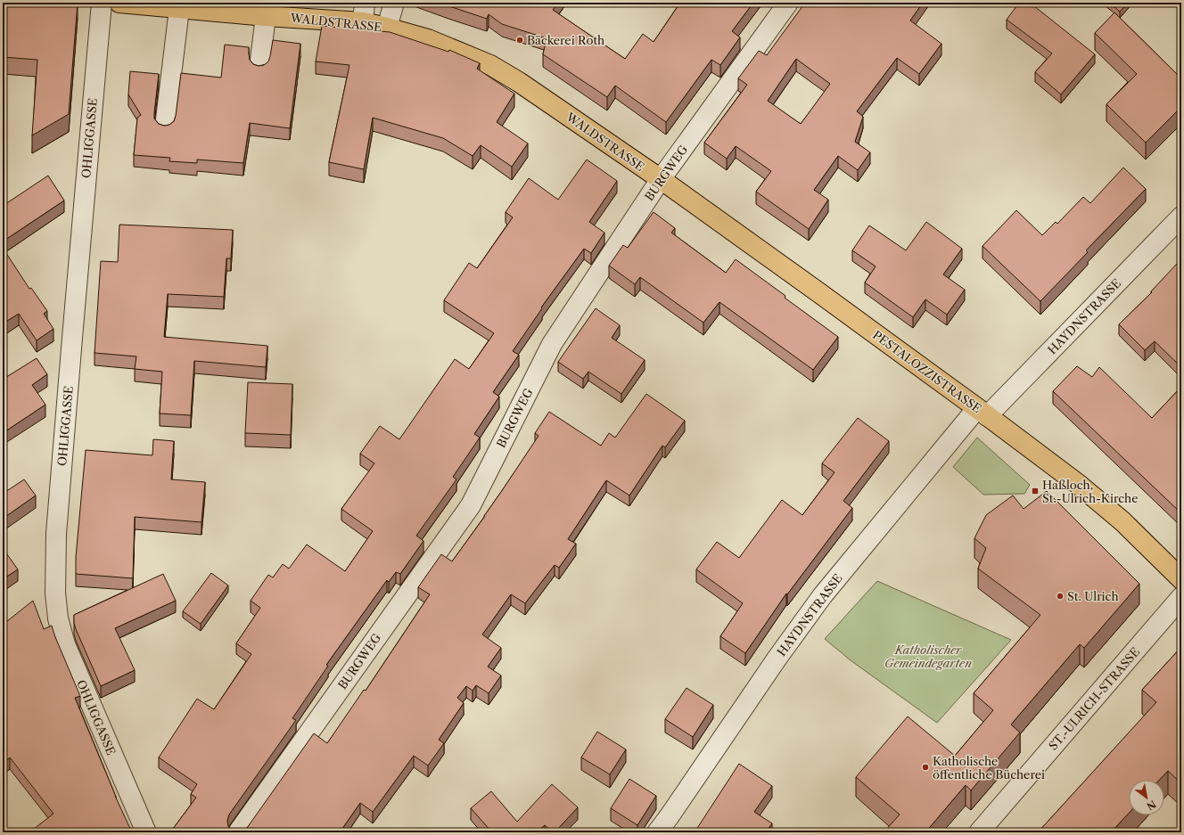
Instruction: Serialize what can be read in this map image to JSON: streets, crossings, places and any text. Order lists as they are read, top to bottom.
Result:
{
  "streets": {
    "main road": ["WALDSTRASSE", "PESTALOZZISTRASSE"],
    "street": [
      "OHLIGGASSE",
      "BURGWEG",
      "HAYDNSTRASSE",
      "ST.-ULRICH-STRASSE"
    ]
  },
  "crossings": [
    ["WALDSTRASSE", "BURGWEG"],
    ["WALDSTRASSE", "PESTALOZZISTRASSE"],
    ["BURGWEG", "PESTALOZZISTRASSE"],
    ["HAYDNSTRASSE", "PESTALOZZISTRASSE"]
  ],
  "parks": ["Katholischer Gemeindegarten"],
  "places": {
    "other": ["Bäckerei Roth", "St. Ulrich", "Katholische öffentliche Bücherei"],
    "transit": ["Haßloch, St.-Ulrich-Kirche"]
  },
  "north": "bottom right"
}
